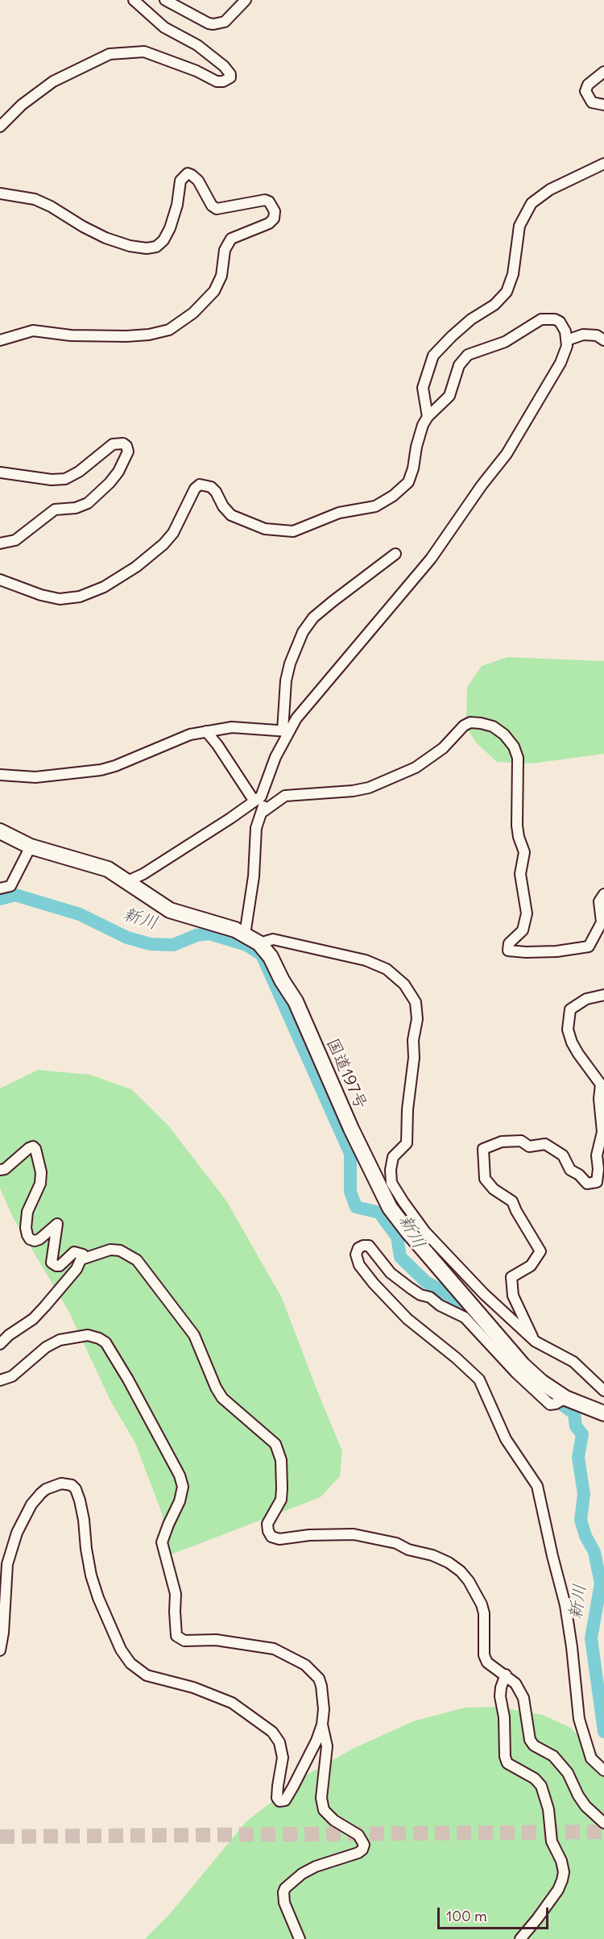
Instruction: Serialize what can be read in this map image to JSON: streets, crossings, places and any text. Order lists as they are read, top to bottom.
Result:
{
  "streets": {
    "highway": ["国道197号"]
  },
  "water": ["新川"],
  "scale_bar": "100 m"
}
